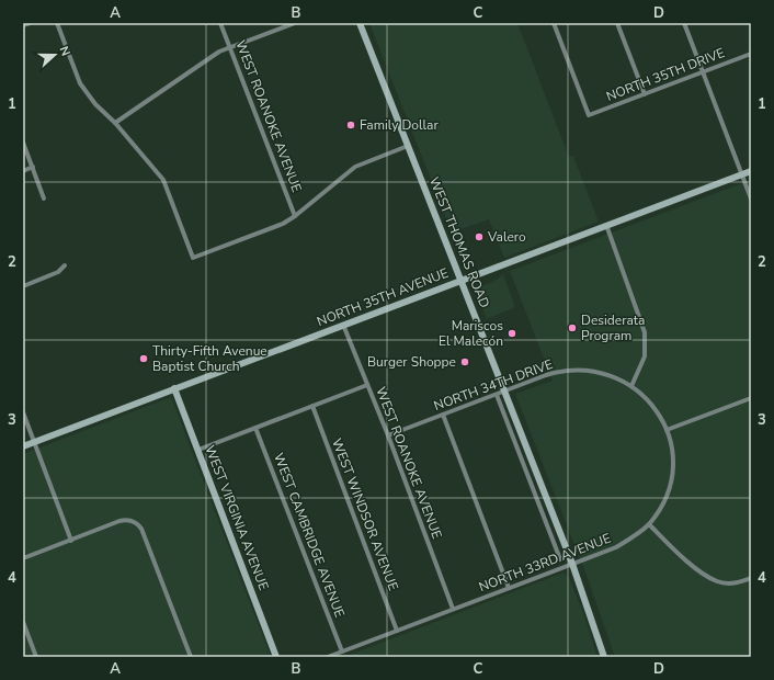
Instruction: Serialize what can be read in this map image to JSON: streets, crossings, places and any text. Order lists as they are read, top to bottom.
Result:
{
  "streets": {
    "main road": ["WEST THOMAS ROAD", "NORTH 35TH AVENUE", "WEST VIRGINIA AVENUE"],
    "street": [
      "NORTH 35TH DRIVE",
      "WEST ROANOKE AVENUE",
      "NORTH 34TH DRIVE",
      "WEST WINDSOR AVENUE",
      "WEST CAMBRIDGE AVENUE",
      "NORTH 33RD AVENUE"
    ]
  },
  "crossings": [
    ["WEST ROANOKE AVENUE", "NORTH 35TH AVENUE"],
    ["WEST ROANOKE AVENUE", "NORTH 34TH DRIVE"],
    ["WEST ROANOKE AVENUE", "NORTH 33RD AVENUE"],
    ["WEST THOMAS ROAD", "NORTH 35TH AVENUE"],
    ["WEST THOMAS ROAD", "NORTH 34TH DRIVE"],
    ["WEST THOMAS ROAD", "NORTH 33RD AVENUE"],
    ["NORTH 35TH AVENUE", "WEST VIRGINIA AVENUE"],
    ["NORTH 34TH DRIVE", "NORTH 33RD AVENUE"],
    ["WEST WINDSOR AVENUE", "NORTH 33RD AVENUE"],
    ["WEST CAMBRIDGE AVENUE", "NORTH 33RD AVENUE"]
  ],
  "places": [
    "Family Dollar",
    "Valero",
    "Desiderata Program",
    "Mariscos El Malecón",
    "Thirty-Fifth Avenue Baptist Church",
    "Burger Shoppe"
  ],
  "north": "right",
  "grid": {
    "columns": [
      "A",
      "B",
      "C",
      "D"
    ],
    "rows": [
      "1",
      "2",
      "3",
      "4"
    ]
  }
}
